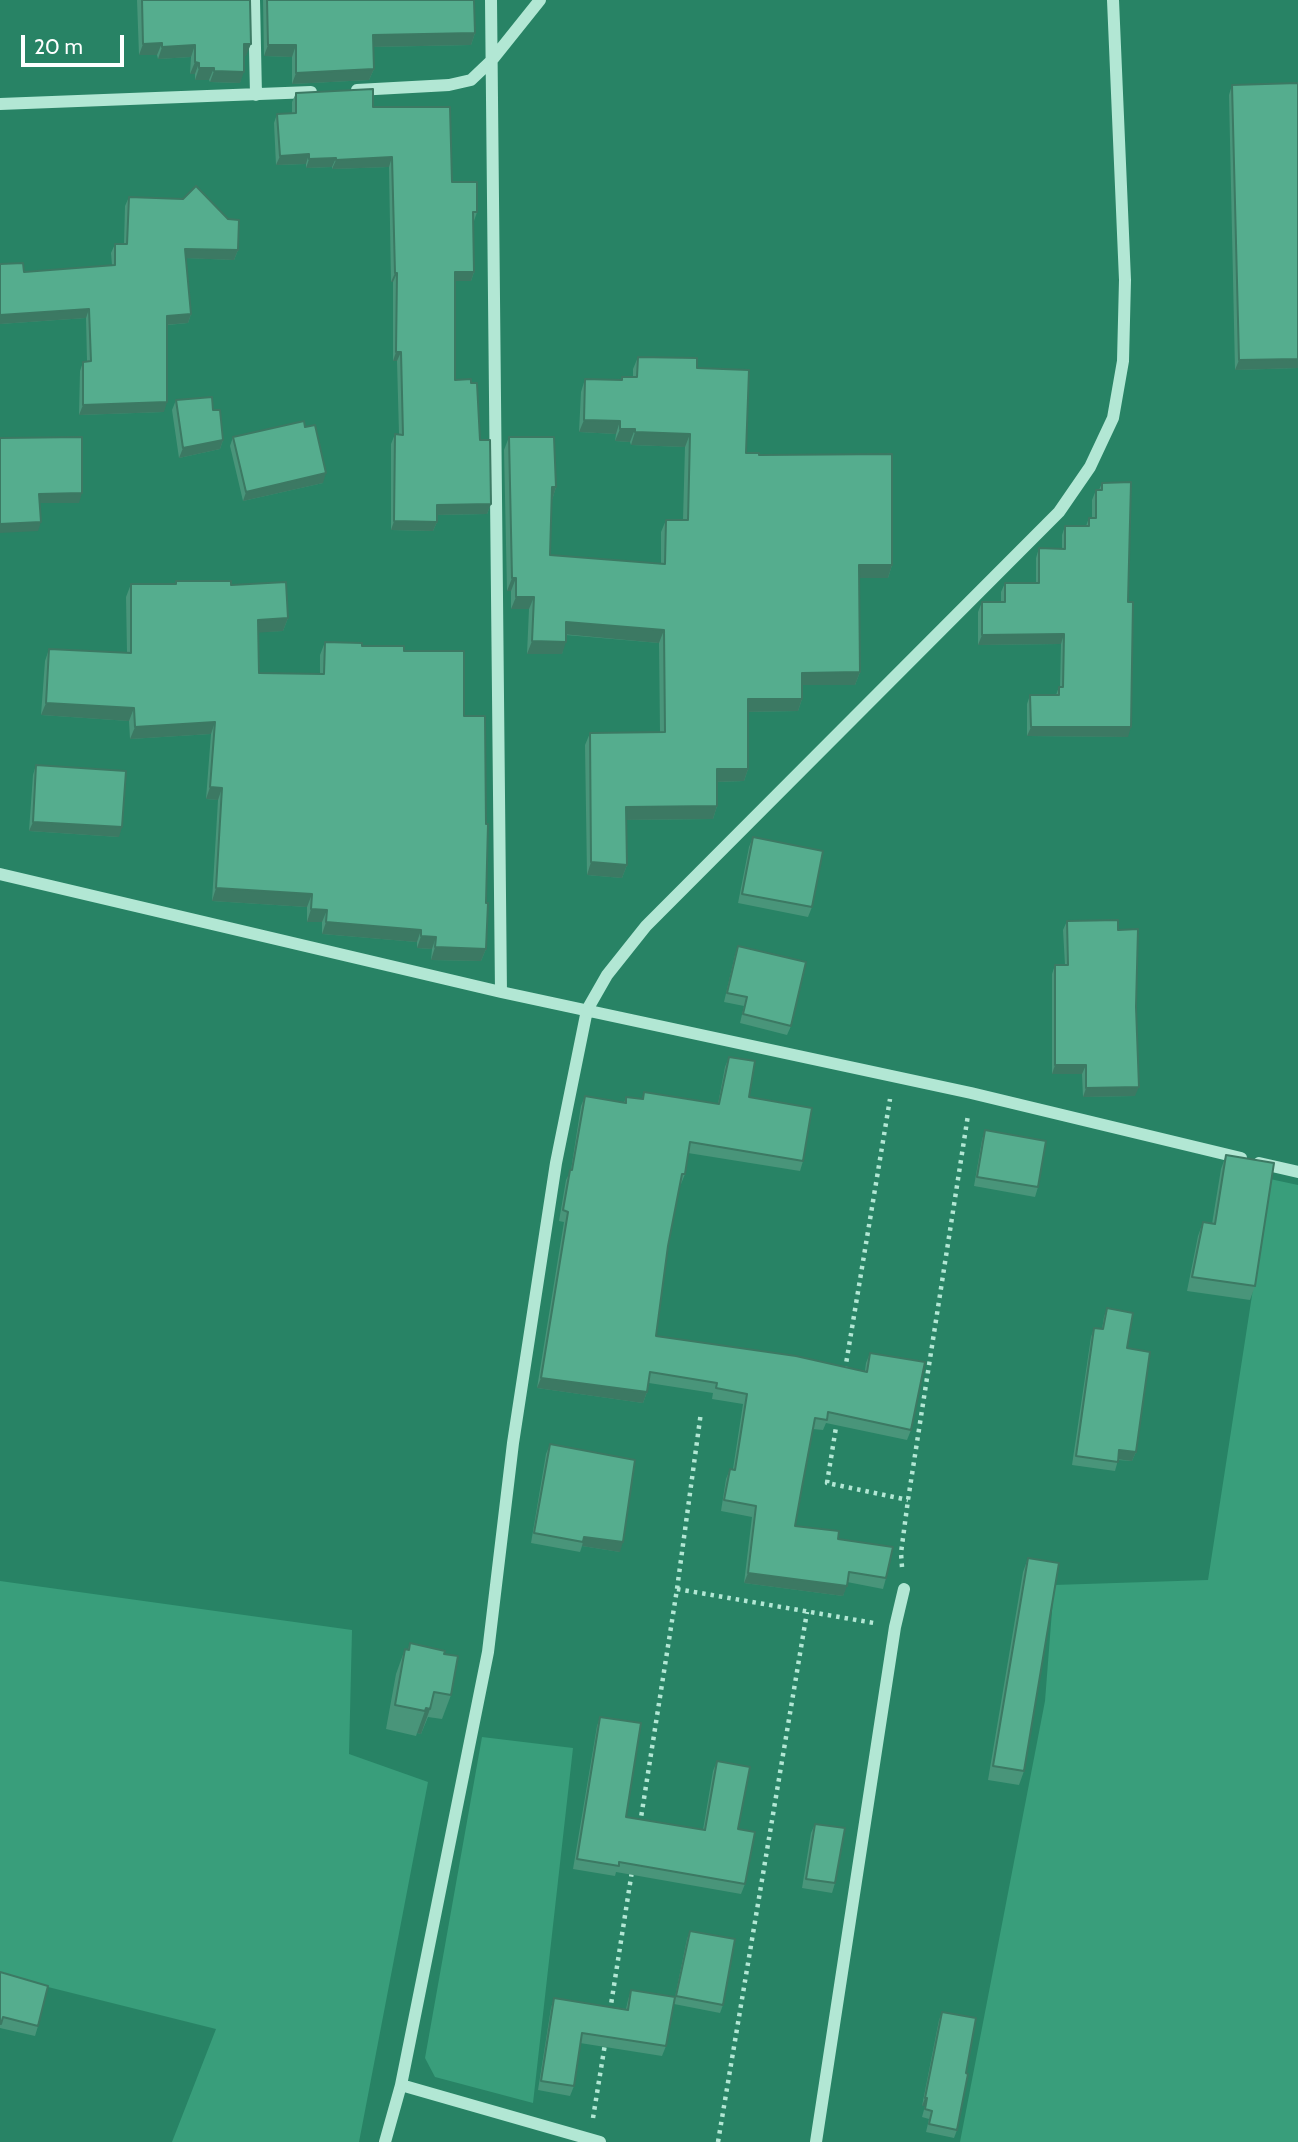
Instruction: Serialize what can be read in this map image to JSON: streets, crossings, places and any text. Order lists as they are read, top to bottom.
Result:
{
  "scale_bar": "20 m"
}
